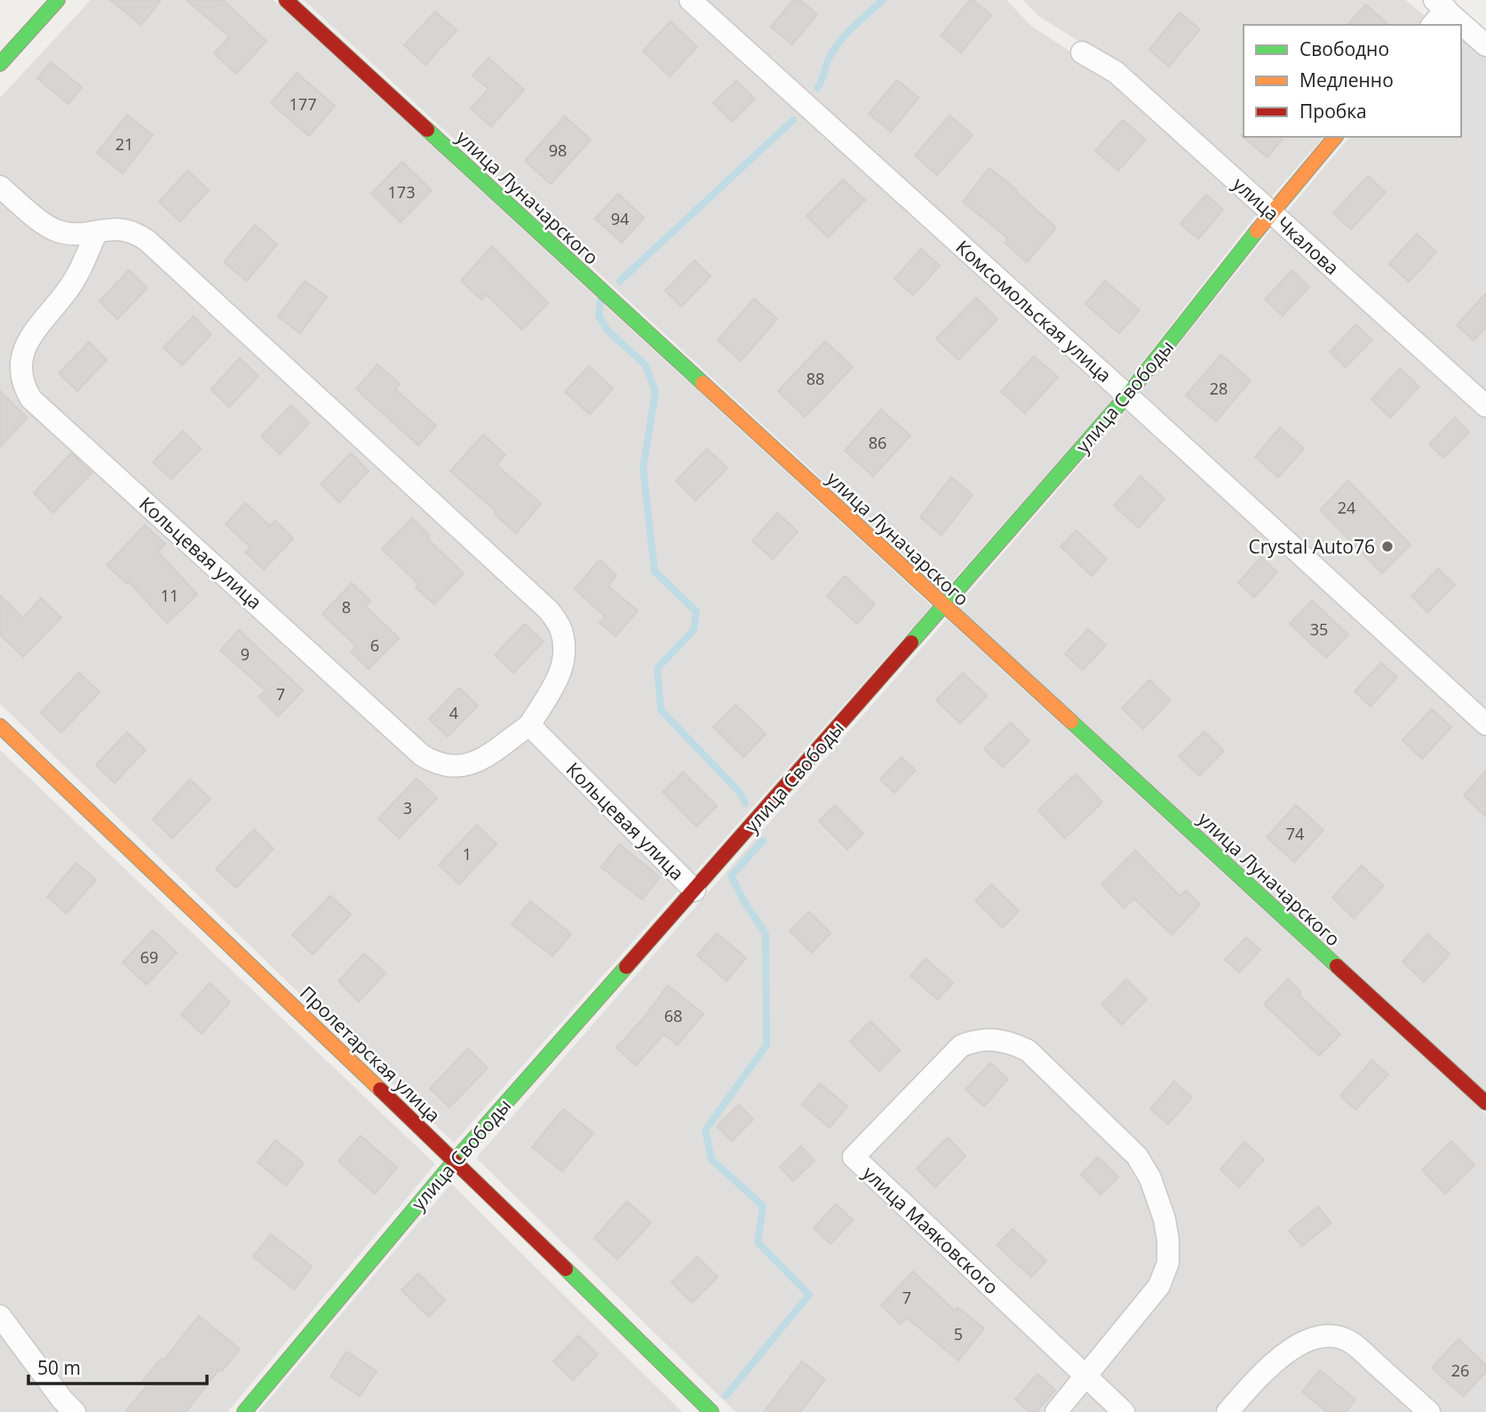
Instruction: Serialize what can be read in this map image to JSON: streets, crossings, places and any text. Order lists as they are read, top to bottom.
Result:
{
  "streets": {
    "street": [
      "улица Луначарского",
      "улица Чкалова",
      "Комсомольская улица",
      "улица Свободы",
      "Кольцевая улица",
      "Пролетарская улица",
      "улица Маяковского"
    ]
  },
  "crossings": [
    ["улица Луначарского", "улица Свободы"],
    ["улица Чкалова", "улица Свободы"],
    ["Комсомольская улица", "улица Свободы"],
    ["улица Свободы", "Кольцевая улица"],
    ["улица Свободы", "Пролетарская улица"]
  ],
  "places": ["Crystal Auto76"],
  "house_numbers": [
    "177",
    "21",
    "98",
    "173",
    "94",
    "88",
    "28",
    "86",
    "24",
    "11",
    "8",
    "35",
    "6",
    "9",
    "7",
    "4",
    "3",
    "74",
    "1",
    "69",
    "68",
    "7",
    "5",
    "26"
  ],
  "legend": ["Свободно", "Медленно", "Пробка"],
  "scale_bar": "50 m"
}
